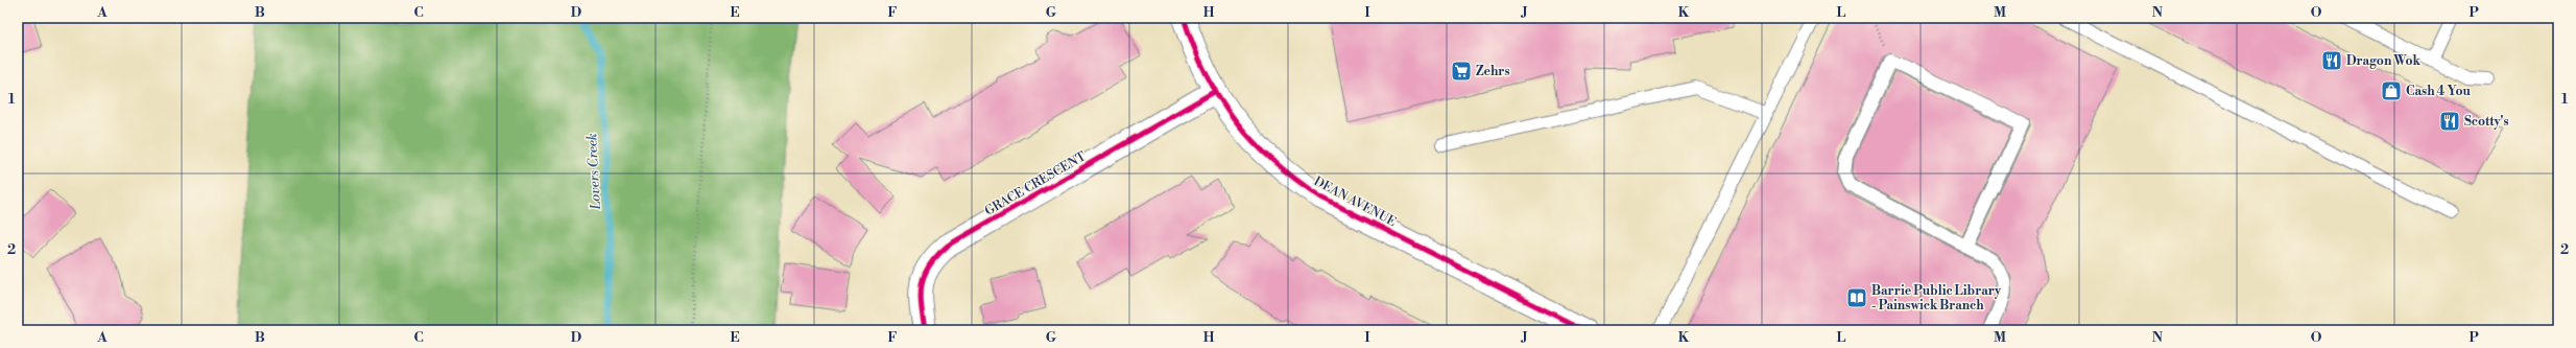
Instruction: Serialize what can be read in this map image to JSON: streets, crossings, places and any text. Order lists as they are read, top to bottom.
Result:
{
  "streets": {
    "street": ["GRACE CRESCENT", "DEAN AVENUE"]
  },
  "crossings": [
    ["GRACE CRESCENT", "DEAN AVENUE"]
  ],
  "water": ["Lovers Creek"],
  "places": {
    "restaurant": ["Dragon Wok", "Scotty's"],
    "supermarket": ["Zehrs"],
    "shop": ["Cash 4 You"],
    "library": ["Barrie Public Library - Painswick Branch"]
  },
  "grid": {
    "columns": [
      "A",
      "B",
      "C",
      "D",
      "E",
      "F",
      "G",
      "H",
      "I",
      "J",
      "K",
      "L",
      "M",
      "N",
      "O",
      "P"
    ],
    "rows": ["1", "2"]
  }
}
